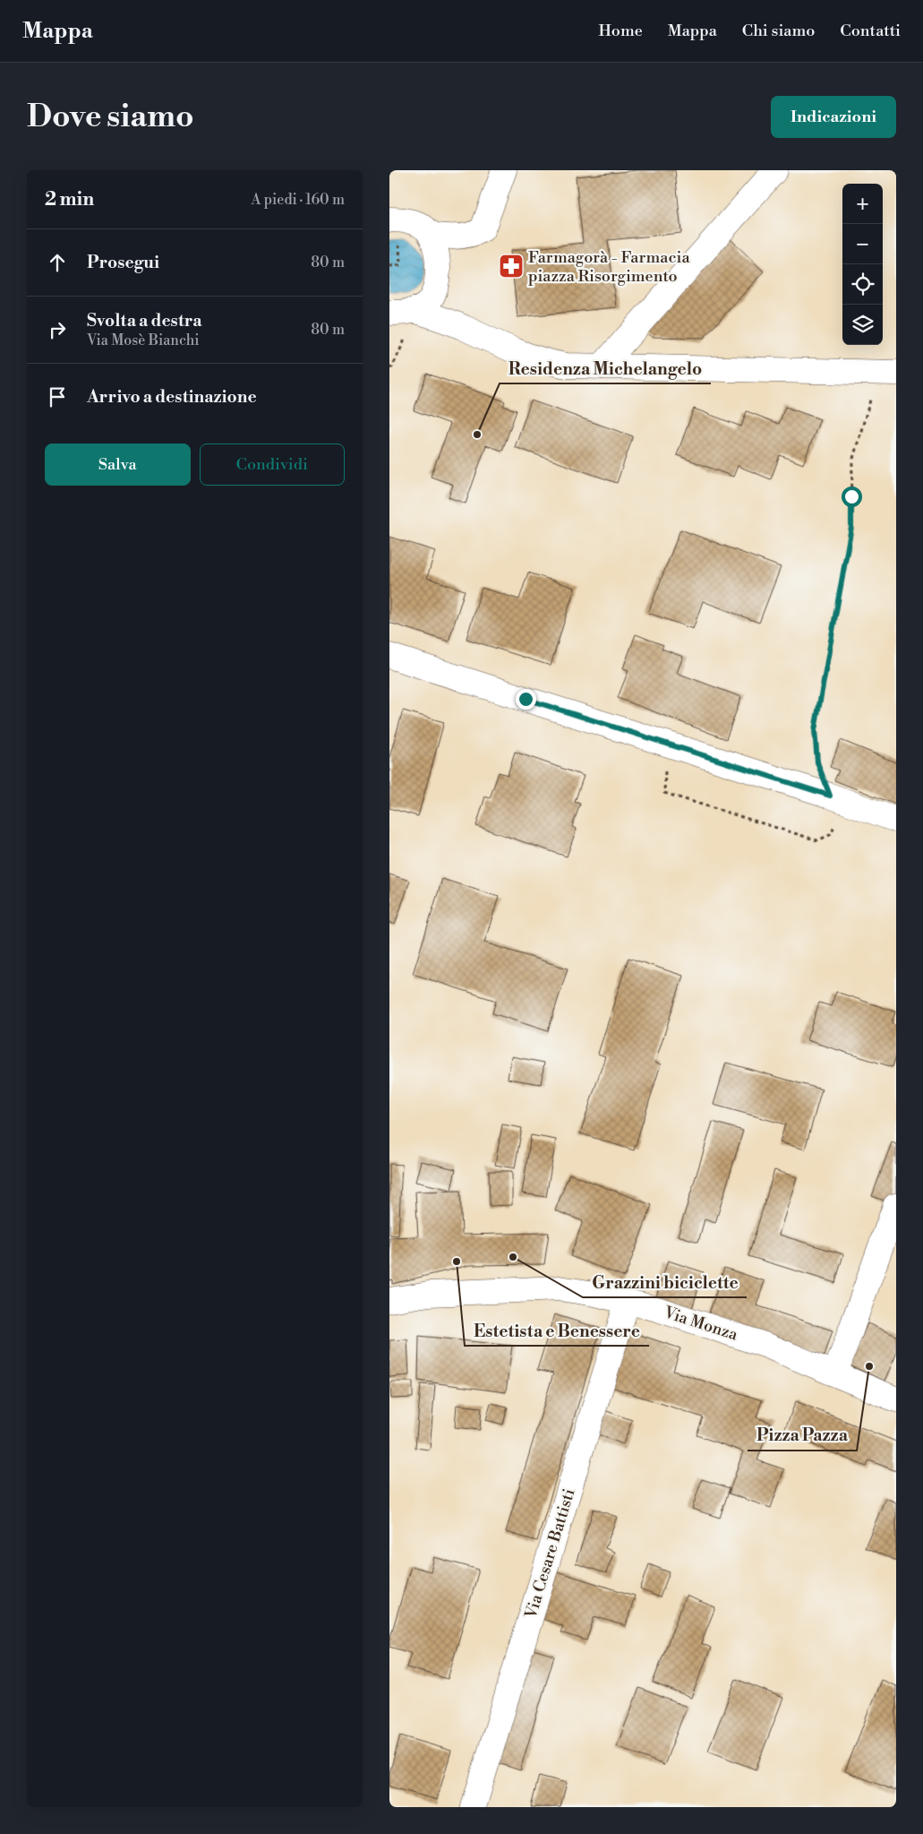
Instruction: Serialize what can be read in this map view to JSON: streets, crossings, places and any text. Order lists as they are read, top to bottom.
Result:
{
  "streets": {
    "street": ["Via Monza", "Via Cesare Battisti"]
  },
  "crossings": [
    ["Via Monza", "Via Cesare Battisti"]
  ],
  "places": {
    "pharmacy": ["Farmagorà - Farmacia piazza Risorgimento"],
    "other": [
      "Residenza Michelangelo",
      "Grazzini biciclette",
      "Estetista e Benessere",
      "Pizza Pazza"
    ]
  },
  "page": {
    "header": "Mappa",
    "nav": [
      "Home",
      "Mappa",
      "Chi siamo",
      "Contatti"
    ],
    "buttons": [
      "Indicazioni",
      ["Salva", "Condividi"]
    ],
    "title": "Dove siamo",
    "heading": ["2 min", "A piedi · 160 m"],
    "map_buttons": ["+", "−"],
    "list": [
      ["Prosegui", "80 m"],
      ["Svolta a destra", "Via Mosè Bianchi", "80 m"],
      "Arrivo a destinazione"
    ]
  }
}
